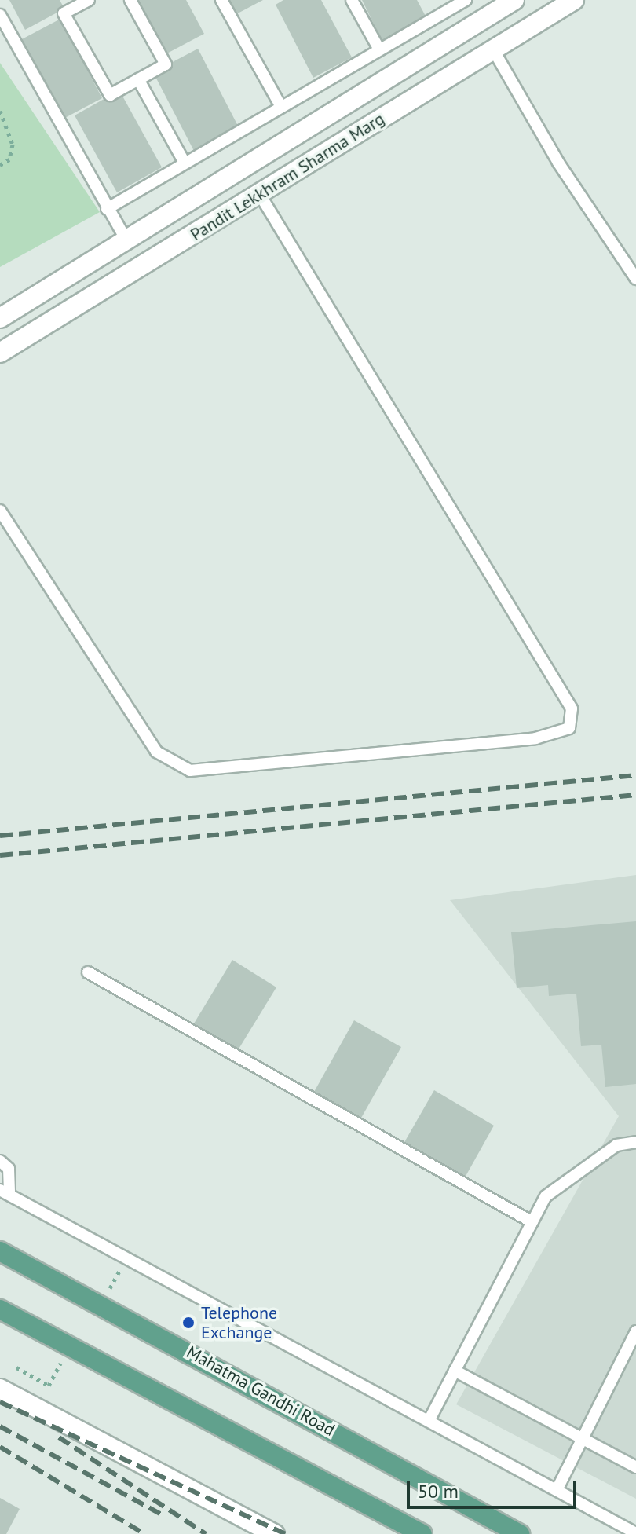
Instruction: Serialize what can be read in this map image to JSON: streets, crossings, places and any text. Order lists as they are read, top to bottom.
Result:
{
  "streets": {
    "main road": ["Pandit Lekkhram Sharma Marg", "Mahatma Gandhi Road"]
  },
  "places": ["Telephone Exchange"],
  "scale_bar": "50 m"
}
